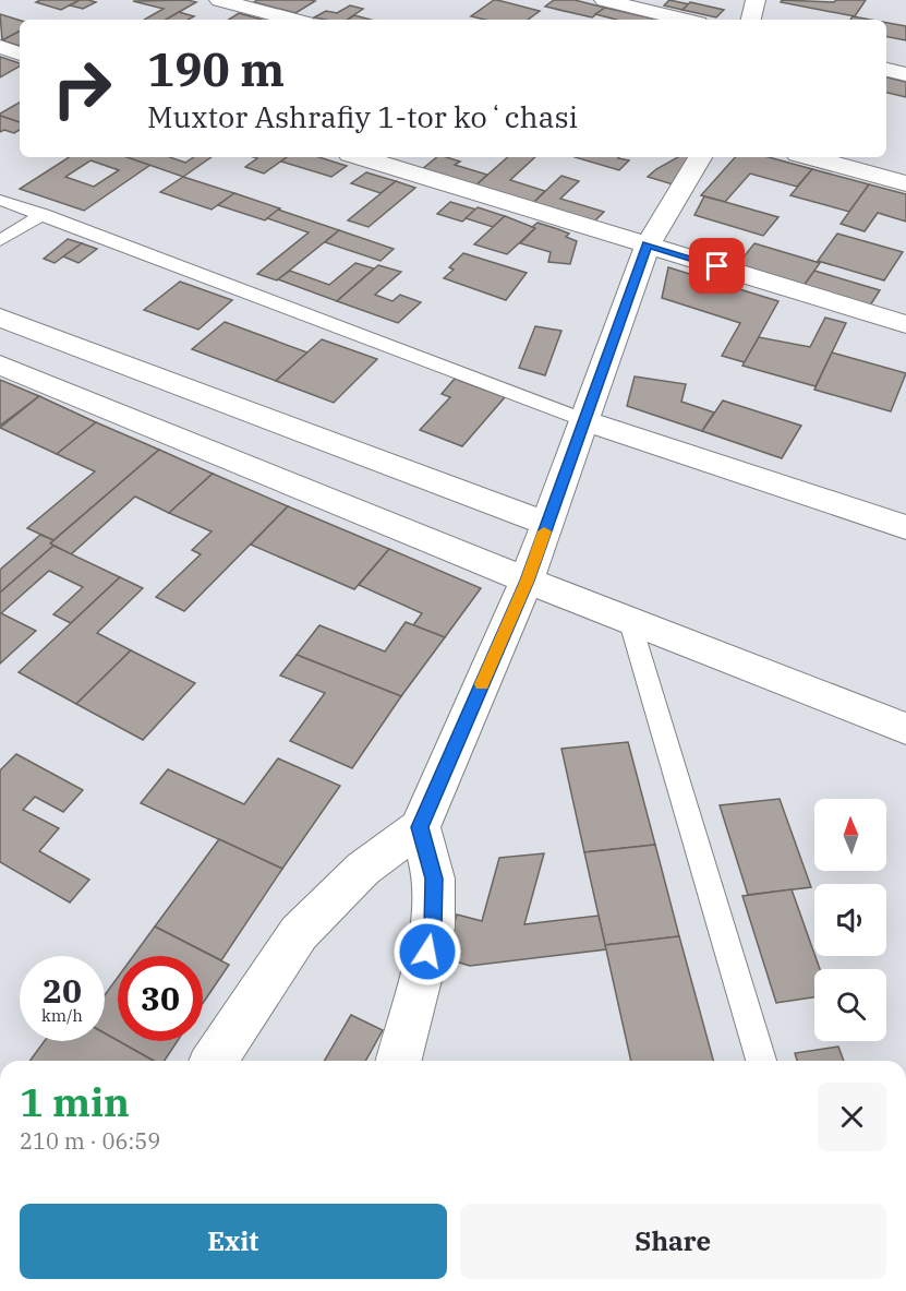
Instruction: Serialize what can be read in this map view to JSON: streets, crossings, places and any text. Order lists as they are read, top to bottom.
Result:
{
  "north": "top",
  "page": {
    "turn": ["190 m", "Muxtor Ashrafiy 1-tor koʻchasi"],
    "speed": "20 km/h",
    "limit": "30",
    "heading": ["1 min", "210 m · 06:59"],
    "buttons": ["Exit", "Share"]
  }
}
